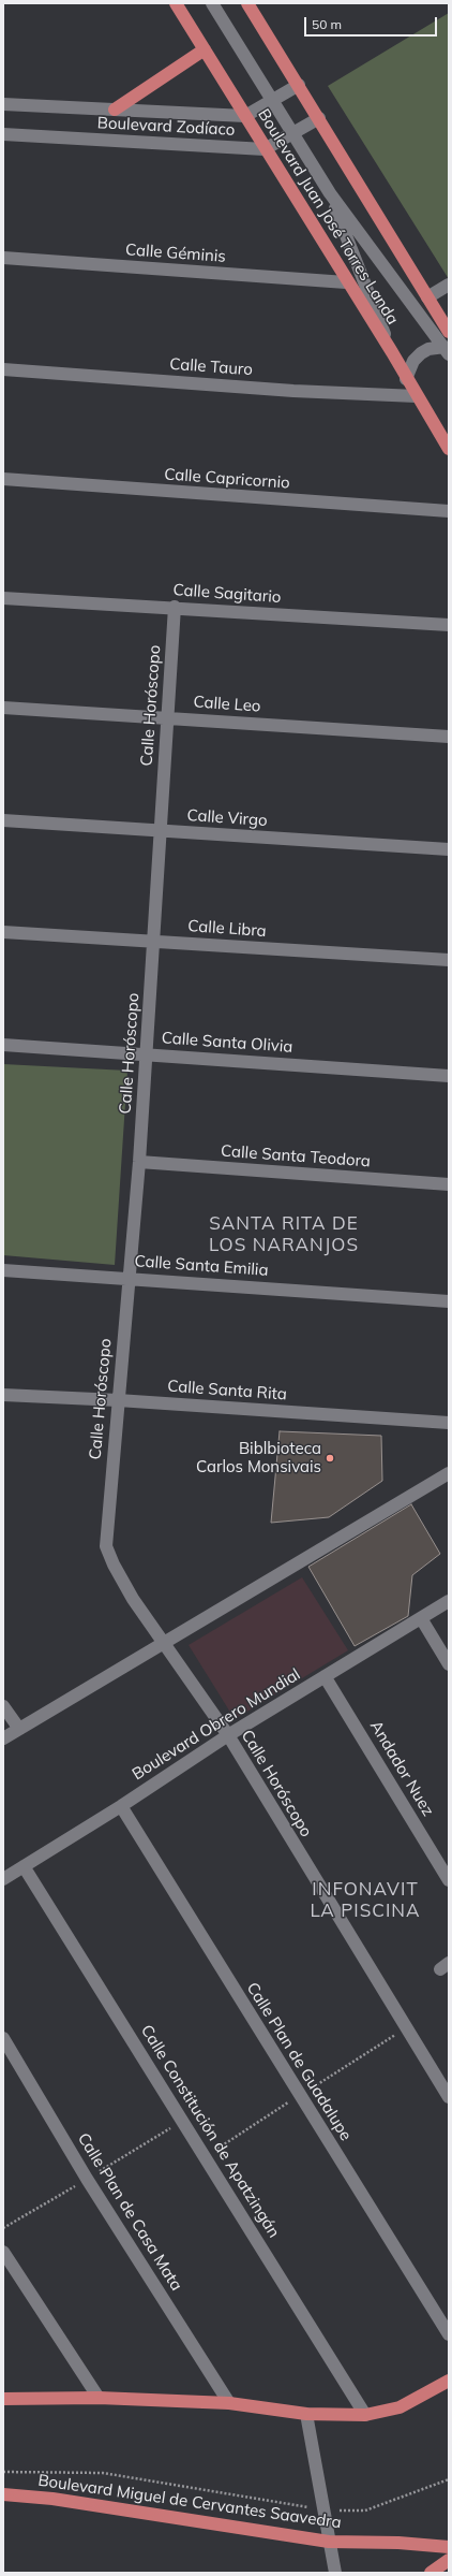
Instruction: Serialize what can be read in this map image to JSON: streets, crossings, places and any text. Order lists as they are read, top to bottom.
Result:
{
  "streets": {
    "main road": ["Boulevard Juan José Torres Landa", "Boulevard Miguel de Cervantes Saavedra"],
    "street": [
      "Boulevard Zodíaco",
      "Calle Géminis",
      "Calle Tauro",
      "Calle Capricornio",
      "Calle Sagitario",
      "Calle Leo",
      "Calle Horóscopo",
      "Calle Virgo",
      "Calle Libra",
      "Calle Santa Olivia",
      "Calle Santa Teodora",
      "Calle Santa Emilia",
      "Calle Santa Rita",
      "Boulevard Obrero Mundial",
      "Andador Nuez",
      "Calle Plan de Guadalupe",
      "Calle Constitución de Apatzingán",
      "Calle Plan de Casa Mata"
    ]
  },
  "crossings": [
    ["Boulevard Zodíaco", "Boulevard Juan José Torres Landa"],
    ["Boulevard Juan José Torres Landa", "Calle Géminis"],
    ["Boulevard Juan José Torres Landa", "Calle Tauro"],
    ["Calle Sagitario", "Calle Horóscopo"],
    ["Calle Leo", "Calle Horóscopo"],
    ["Calle Horóscopo", "Calle Virgo"],
    ["Calle Horóscopo", "Calle Libra"],
    ["Calle Horóscopo", "Calle Santa Olivia"],
    ["Calle Horóscopo", "Calle Santa Teodora"],
    ["Calle Horóscopo", "Calle Santa Emilia"],
    ["Calle Horóscopo", "Calle Santa Rita"],
    ["Calle Horóscopo", "Boulevard Obrero Mundial"],
    ["Boulevard Obrero Mundial", "Andador Nuez"],
    ["Boulevard Obrero Mundial", "Calle Plan de Guadalupe"],
    ["Boulevard Obrero Mundial", "Calle Constitución de Apatzingán"]
  ],
  "districts": ["SANTA RITA DE LOS NARANJOS", "INFONAVIT LA PISCINA"],
  "places": ["Biblbioteca Carlos Monsivais"],
  "scale_bar": "50 m"
}
